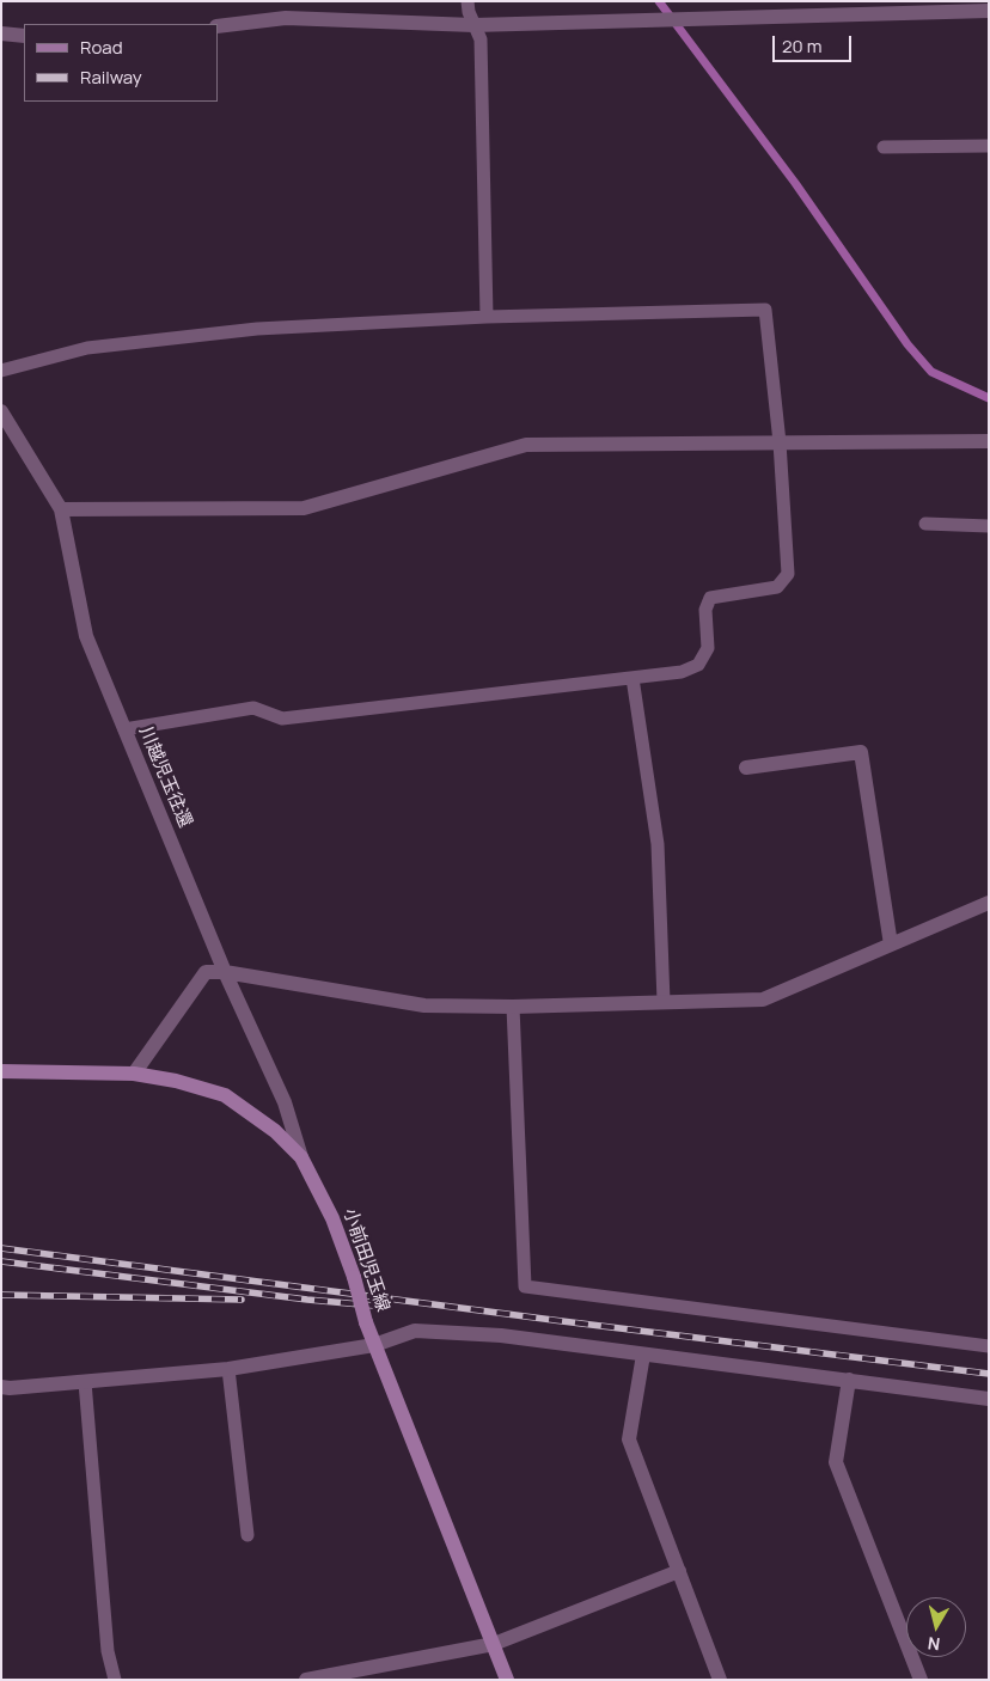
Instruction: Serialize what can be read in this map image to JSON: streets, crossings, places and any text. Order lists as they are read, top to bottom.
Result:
{
  "streets": {
    "main road": ["小前田児玉線"],
    "street": ["川越児玉往還"]
  },
  "crossings": [
    ["川越児玉往還", "小前田児玉線"]
  ],
  "legend": ["Road", "Railway"],
  "scale_bar": "20 m",
  "north": "bottom"
}
